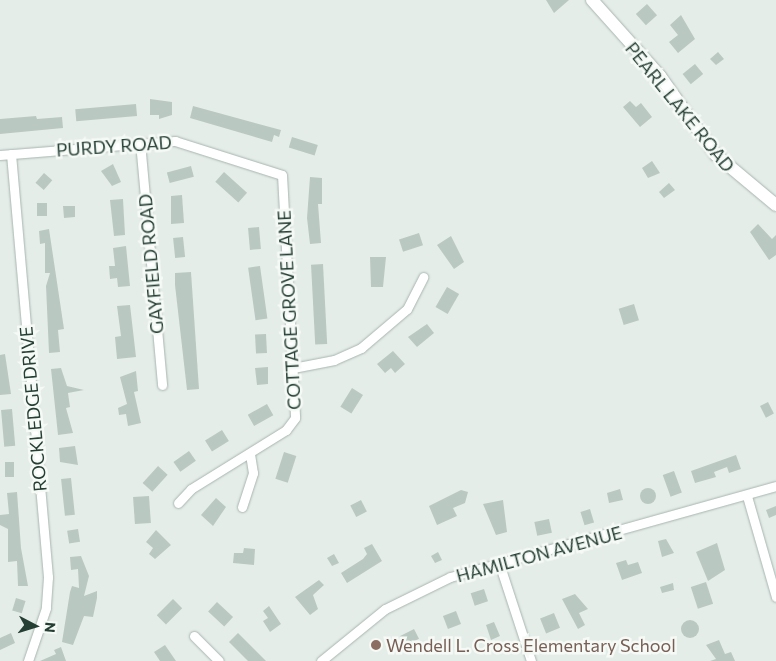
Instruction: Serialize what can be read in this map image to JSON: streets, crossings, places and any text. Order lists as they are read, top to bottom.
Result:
{
  "streets": {
    "main road": ["PEARL LAKE ROAD"],
    "street": [
      "PURDY ROAD",
      "GAYFIELD ROAD",
      "COTTAGE GROVE LANE",
      "ROCKLEDGE DRIVE",
      "HAMILTON AVENUE"
    ]
  },
  "crossings": [
    ["PURDY ROAD", "GAYFIELD ROAD"],
    ["PURDY ROAD", "COTTAGE GROVE LANE"],
    ["PURDY ROAD", "ROCKLEDGE DRIVE"]
  ],
  "places": ["Wendell L. Cross Elementary School"],
  "north": "right"
}
